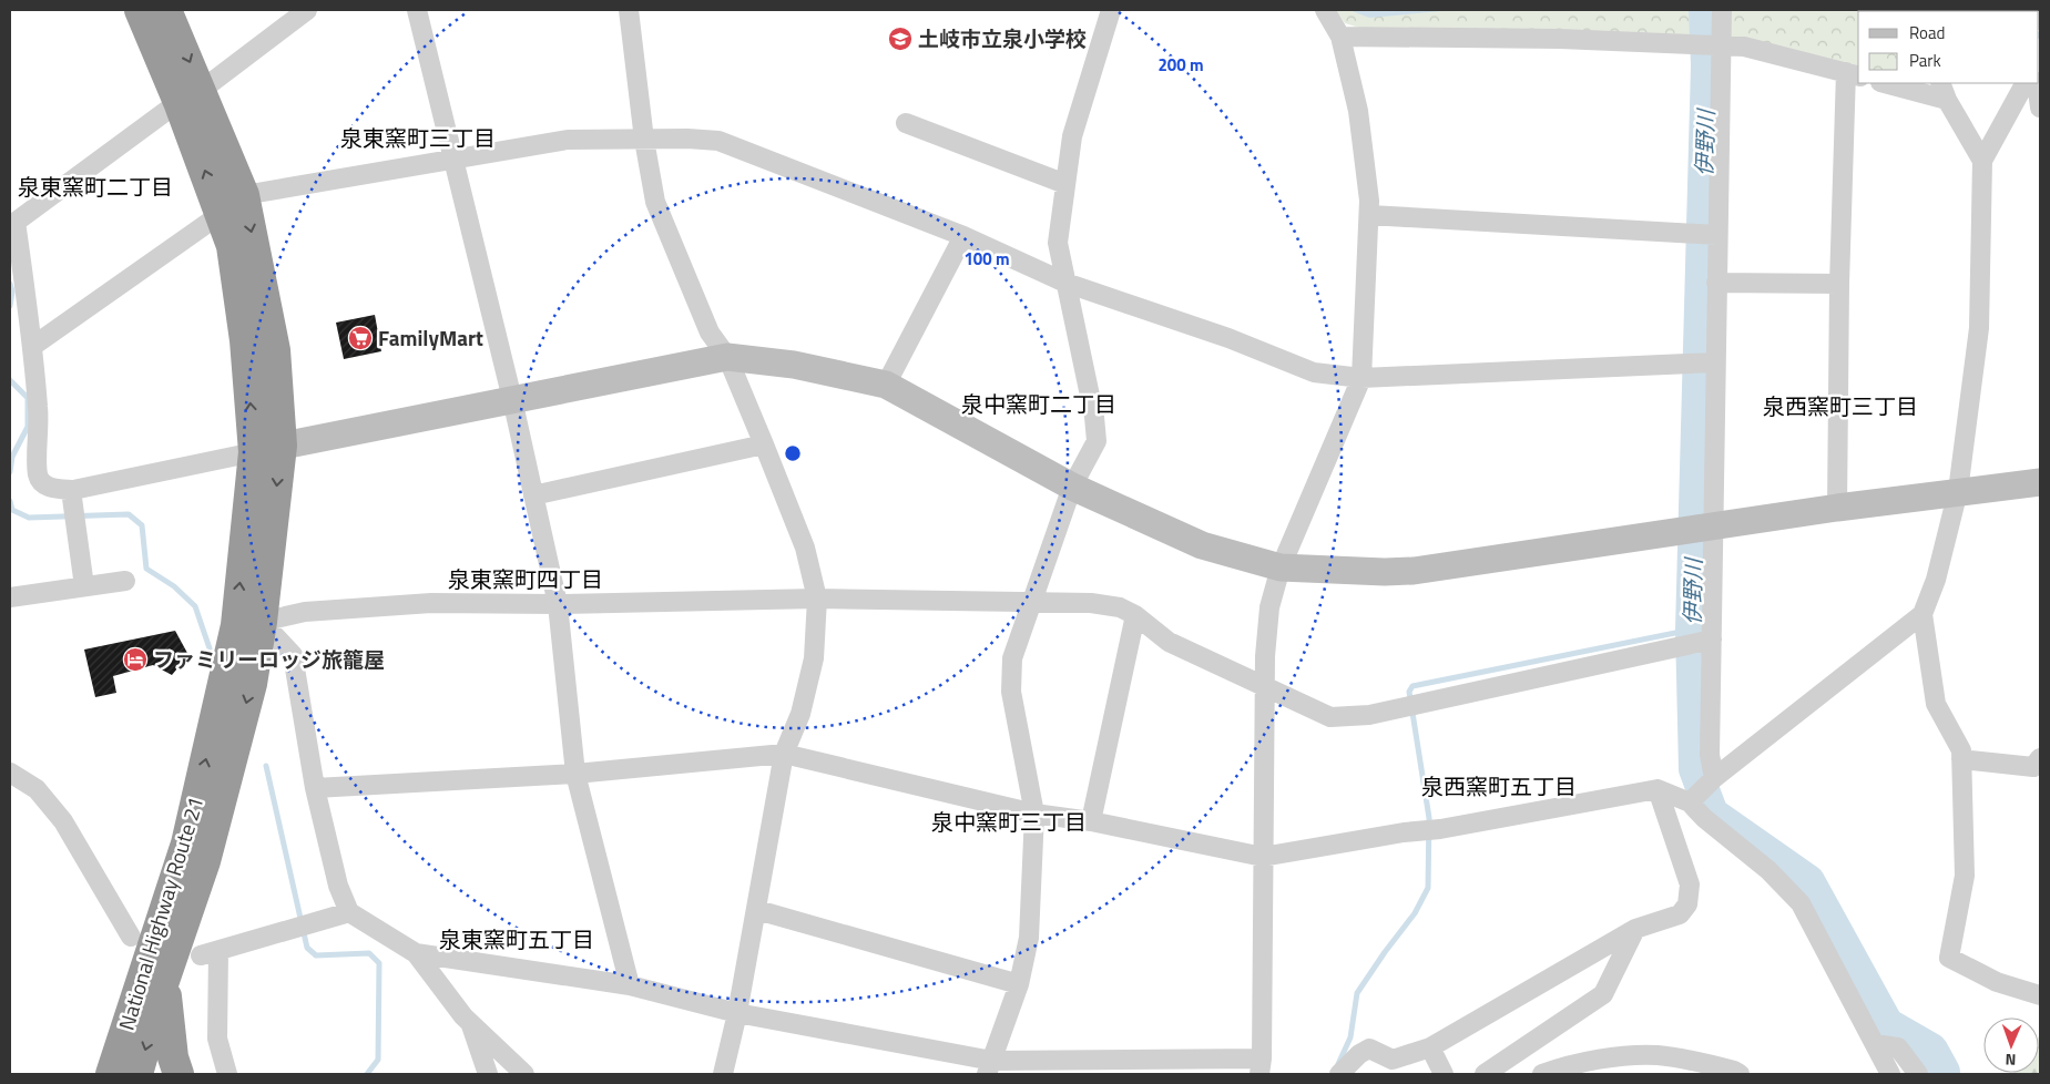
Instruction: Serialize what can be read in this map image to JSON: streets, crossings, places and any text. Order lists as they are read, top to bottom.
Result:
{
  "streets": {
    "highway": ["National Highway Route 21"]
  },
  "districts": [
    "泉東窯町三丁目",
    "泉東窯町二丁目",
    "泉中窯町二丁目",
    "泉西窯町三丁目",
    "泉東窯町四丁目",
    "泉西窯町五丁目",
    "泉中窯町三丁目",
    "泉東窯町五丁目"
  ],
  "water": ["伊野川"],
  "places": {
    "school or university": ["土岐市立泉小学校"],
    "supermarket": ["FamilyMart"],
    "hotel": ["ファミリーロッジ旅籠屋"]
  },
  "legend": ["Road", "Park"],
  "north": "bottom",
  "rings": ["200 m", "100 m"]
}
